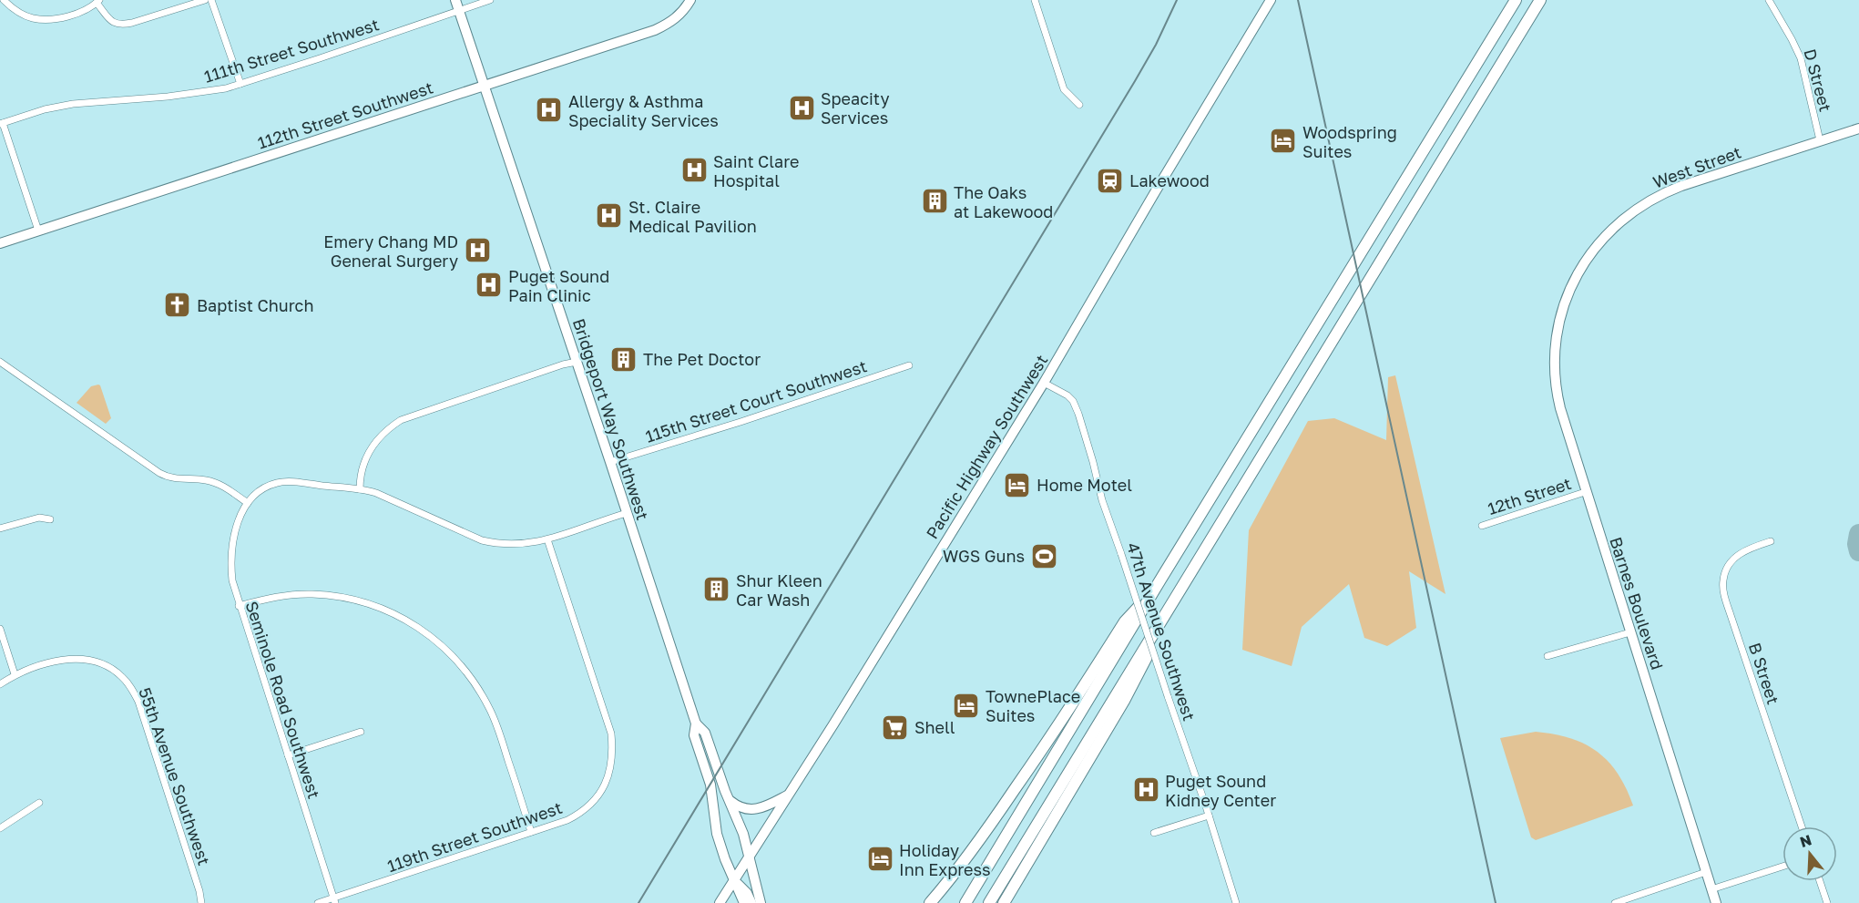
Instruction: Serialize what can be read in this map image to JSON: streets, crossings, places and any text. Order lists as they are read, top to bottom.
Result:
{
  "streets": {
    "main road": [
      "112th Street Southwest",
      "West Street",
      "Bridgeport Way Southwest",
      "Pacific Highway Southwest",
      "Barnes Boulevard"
    ],
    "street": [
      "111th Street Southwest",
      "D Street",
      "115th Street Court Southwest",
      "12th Street",
      "47th Avenue Southwest",
      "B Street",
      "Seminole Road Southwest",
      "55th Avenue Southwest",
      "119th Street Southwest"
    ]
  },
  "crossings": [
    ["111th Street Southwest", "Bridgeport Way Southwest"],
    ["D Street", "West Street"],
    ["112th Street Southwest", "Bridgeport Way Southwest"],
    ["West Street", "Barnes Boulevard"],
    ["115th Street Court Southwest", "Bridgeport Way Southwest"],
    ["Bridgeport Way Southwest", "Pacific Highway Southwest"],
    ["Pacific Highway Southwest", "47th Avenue Southwest"],
    ["12th Street", "Barnes Boulevard"],
    ["Seminole Road Southwest", "119th Street Southwest"]
  ],
  "places": {
    "hospital": [
      "Speacity Services",
      "Allergy & Asthma Speciality Services",
      "Saint Clare Hospital",
      "St. Claire Medical Pavilion",
      "Emery Chang MD General Surgery",
      "Puget Sound Pain Clinic",
      "Puget Sound Kidney Center"
    ],
    "hotel": [
      "Woodspring Suites",
      "Home Motel",
      "TownePlace Suites",
      "Holiday Inn Express"
    ],
    "station": ["Lakewood"],
    "building": ["The Oaks at Lakewood", "The Pet Doctor", "Shur Kleen Car Wash"],
    "church": ["Baptist Church"],
    "sports": ["WGS Guns"],
    "supermarket": ["Shell"]
  },
  "north": "top"
}
